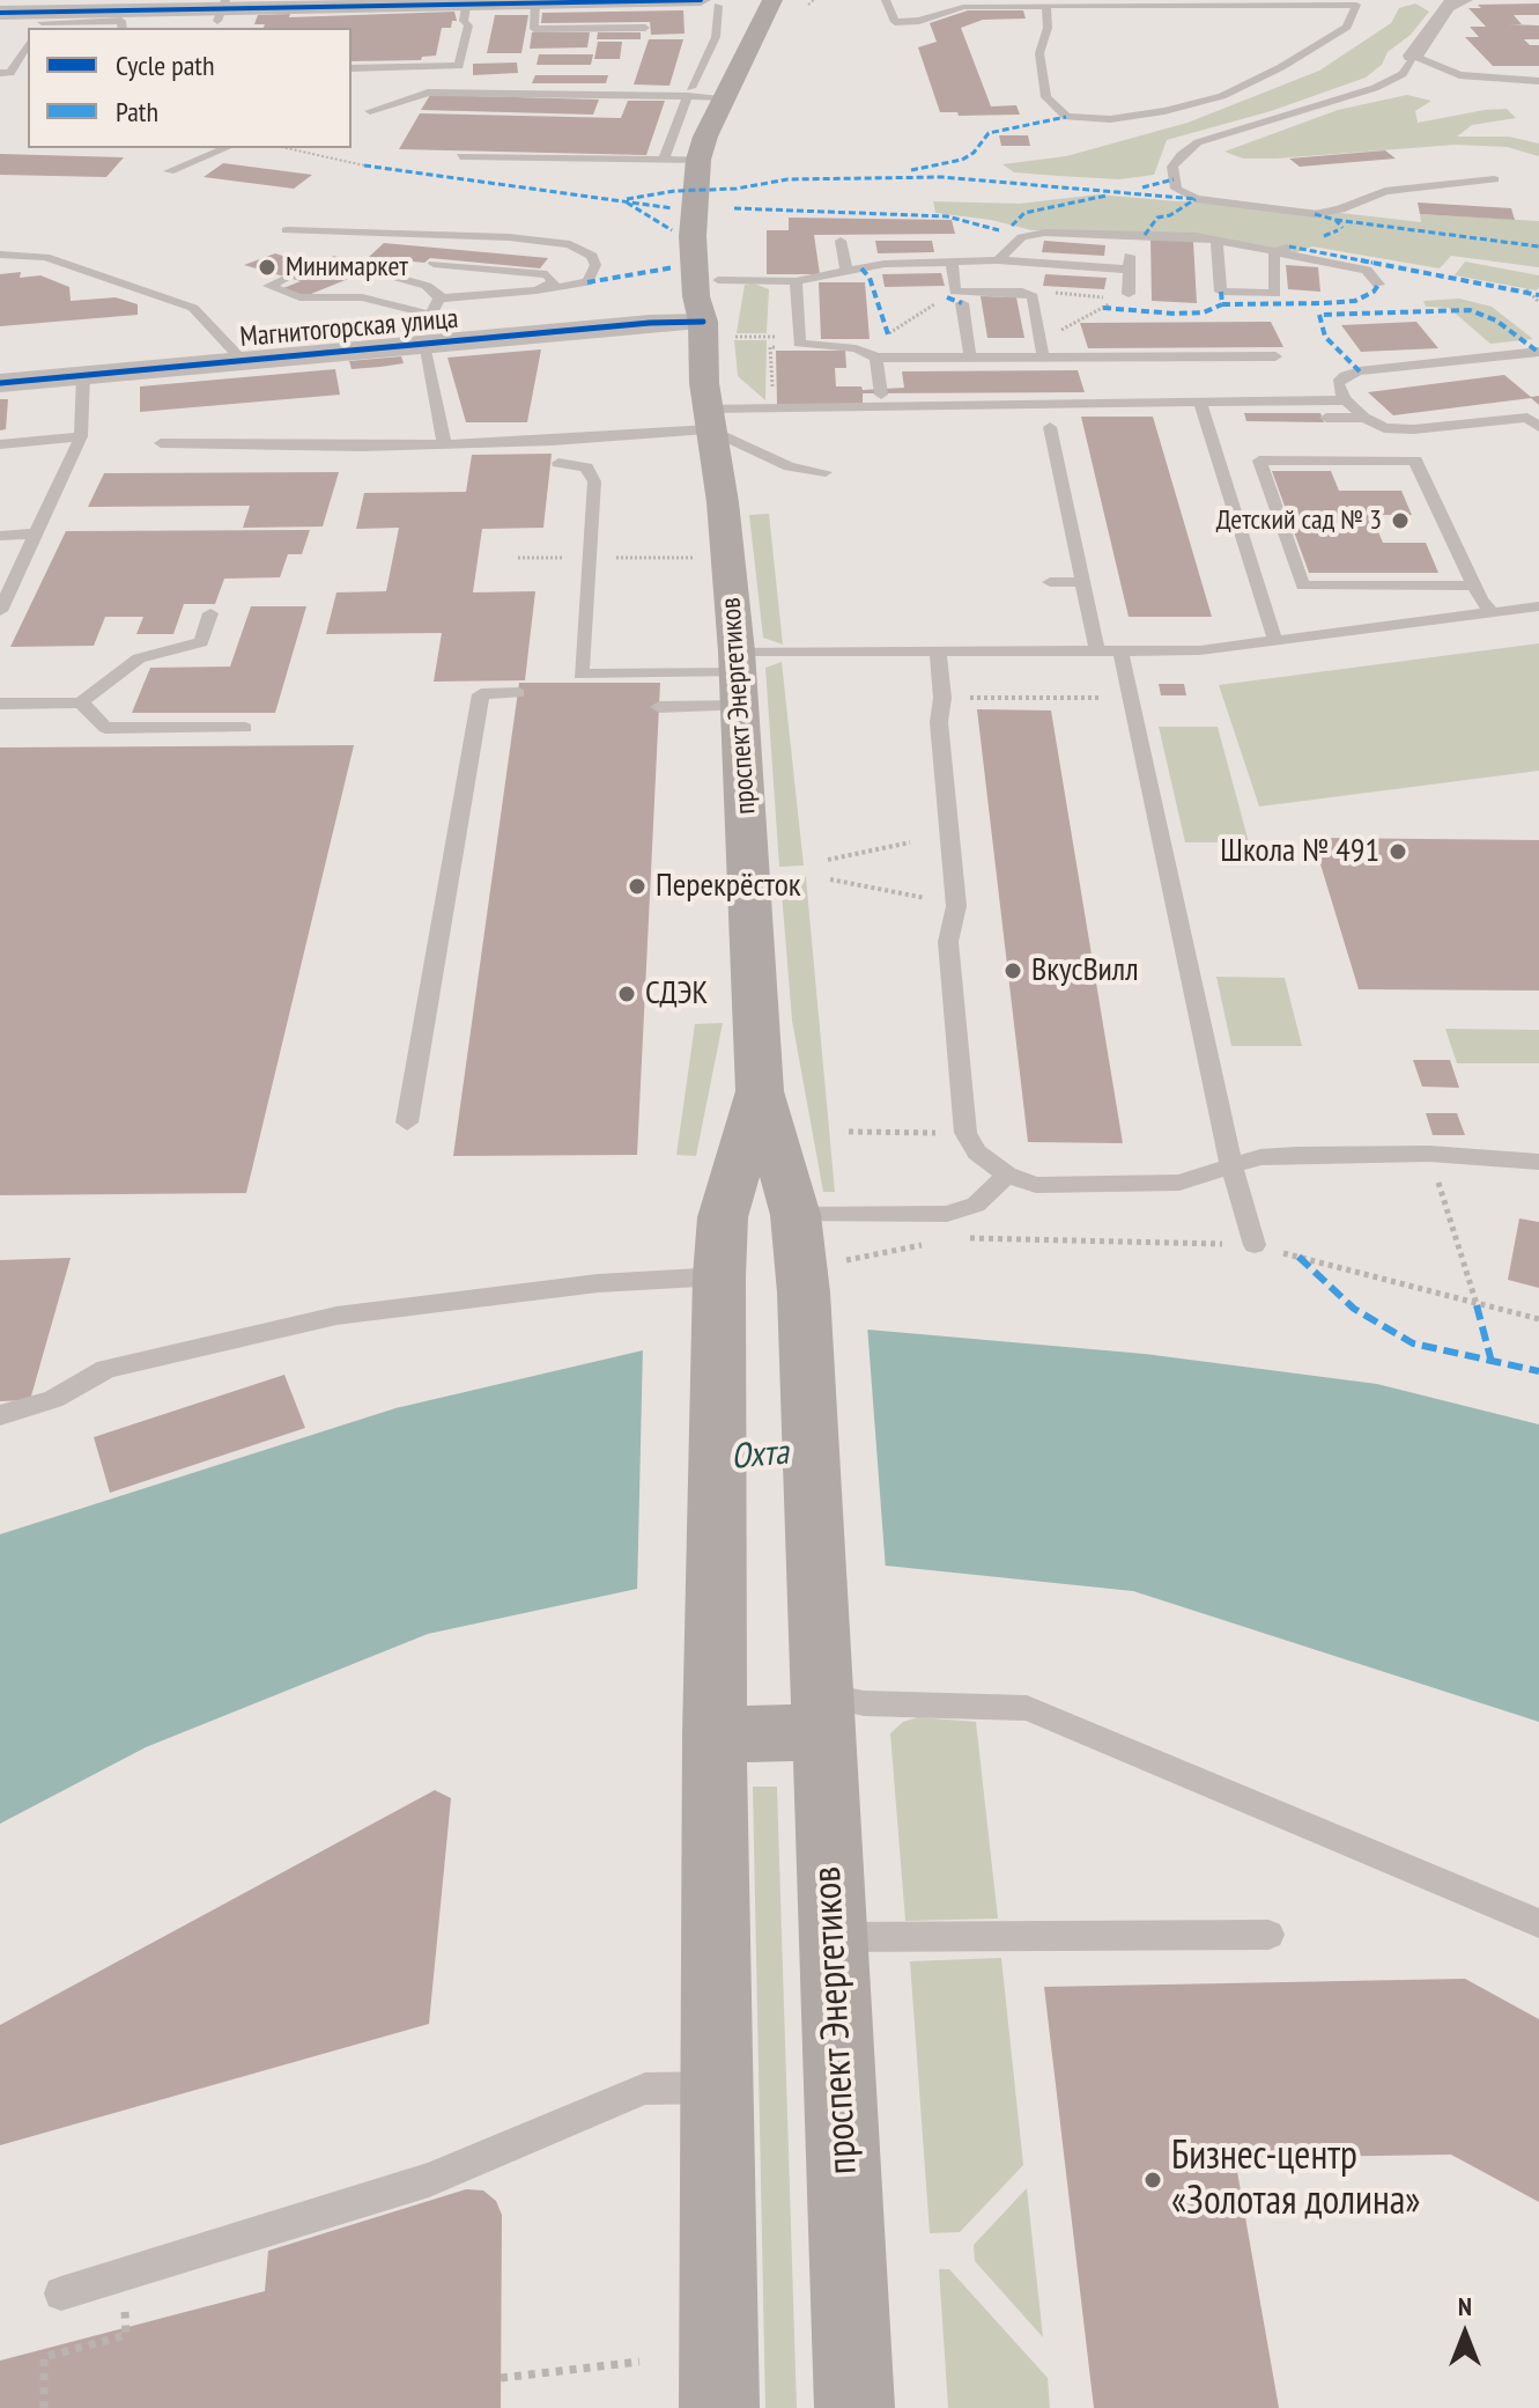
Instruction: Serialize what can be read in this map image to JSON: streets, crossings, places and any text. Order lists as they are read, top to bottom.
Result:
{
  "streets": {
    "main road": ["проспект Энергетиков"],
    "street": ["Магнитогорская улица"]
  },
  "crossings": [
    ["Магнитогорская улица", "проспект Энергетиков"]
  ],
  "water": ["Охта"],
  "places": [
    "Минимаркет",
    "Детский сад № 3",
    "Школа № 491",
    "Перекрёсток",
    "ВкусВилл",
    "СДЭК",
    "Бизнес-центр «Золотая долина»"
  ],
  "legend": ["Cycle path", "Path"],
  "north": "top"
}
